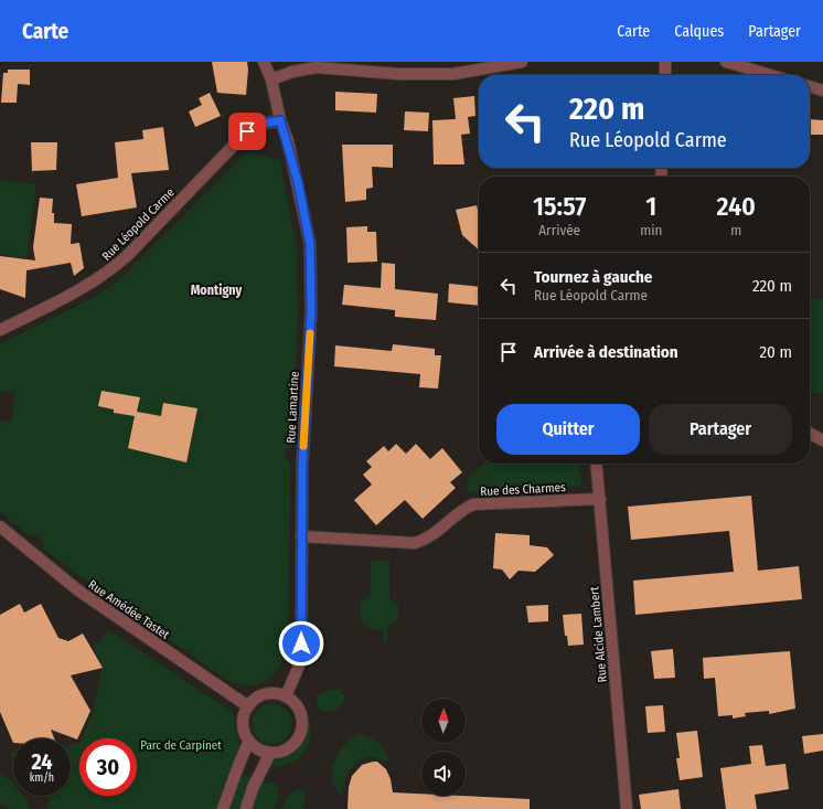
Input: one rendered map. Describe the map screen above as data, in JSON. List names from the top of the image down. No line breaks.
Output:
{"streets":{"street":["Rue Léopold Carme","Rue Lamartine","Rue des Charmes","Rue Amédée Tastet","Rue Alcide Lambert"]},"crossings":[["Rue Léopold Carme","Rue Lamartine"],["Rue Lamartine","Rue des Charmes"],["Rue Lamartine","Rue Amédée Tastet"],["Rue des Charmes","Rue Alcide Lambert"]],"districts":["Montigny"],"parks":["Parc de Carpinet"],"north":"top","page":{"header":"Carte","nav":["Carte","Calques","Partager"],"turn":["220 m","Rue Léopold Carme"],"eta":["15:57","Arrivée","1","min","240","m"],"list":[{"name":"Tournez à gauche","note":"Rue Léopold Carme","value":"220 m"},{"name":"Arrivée à destination","value":"20 m"}],"buttons":["Quitter","Partager"],"speed":"24 km/h","limit":"30"}}
